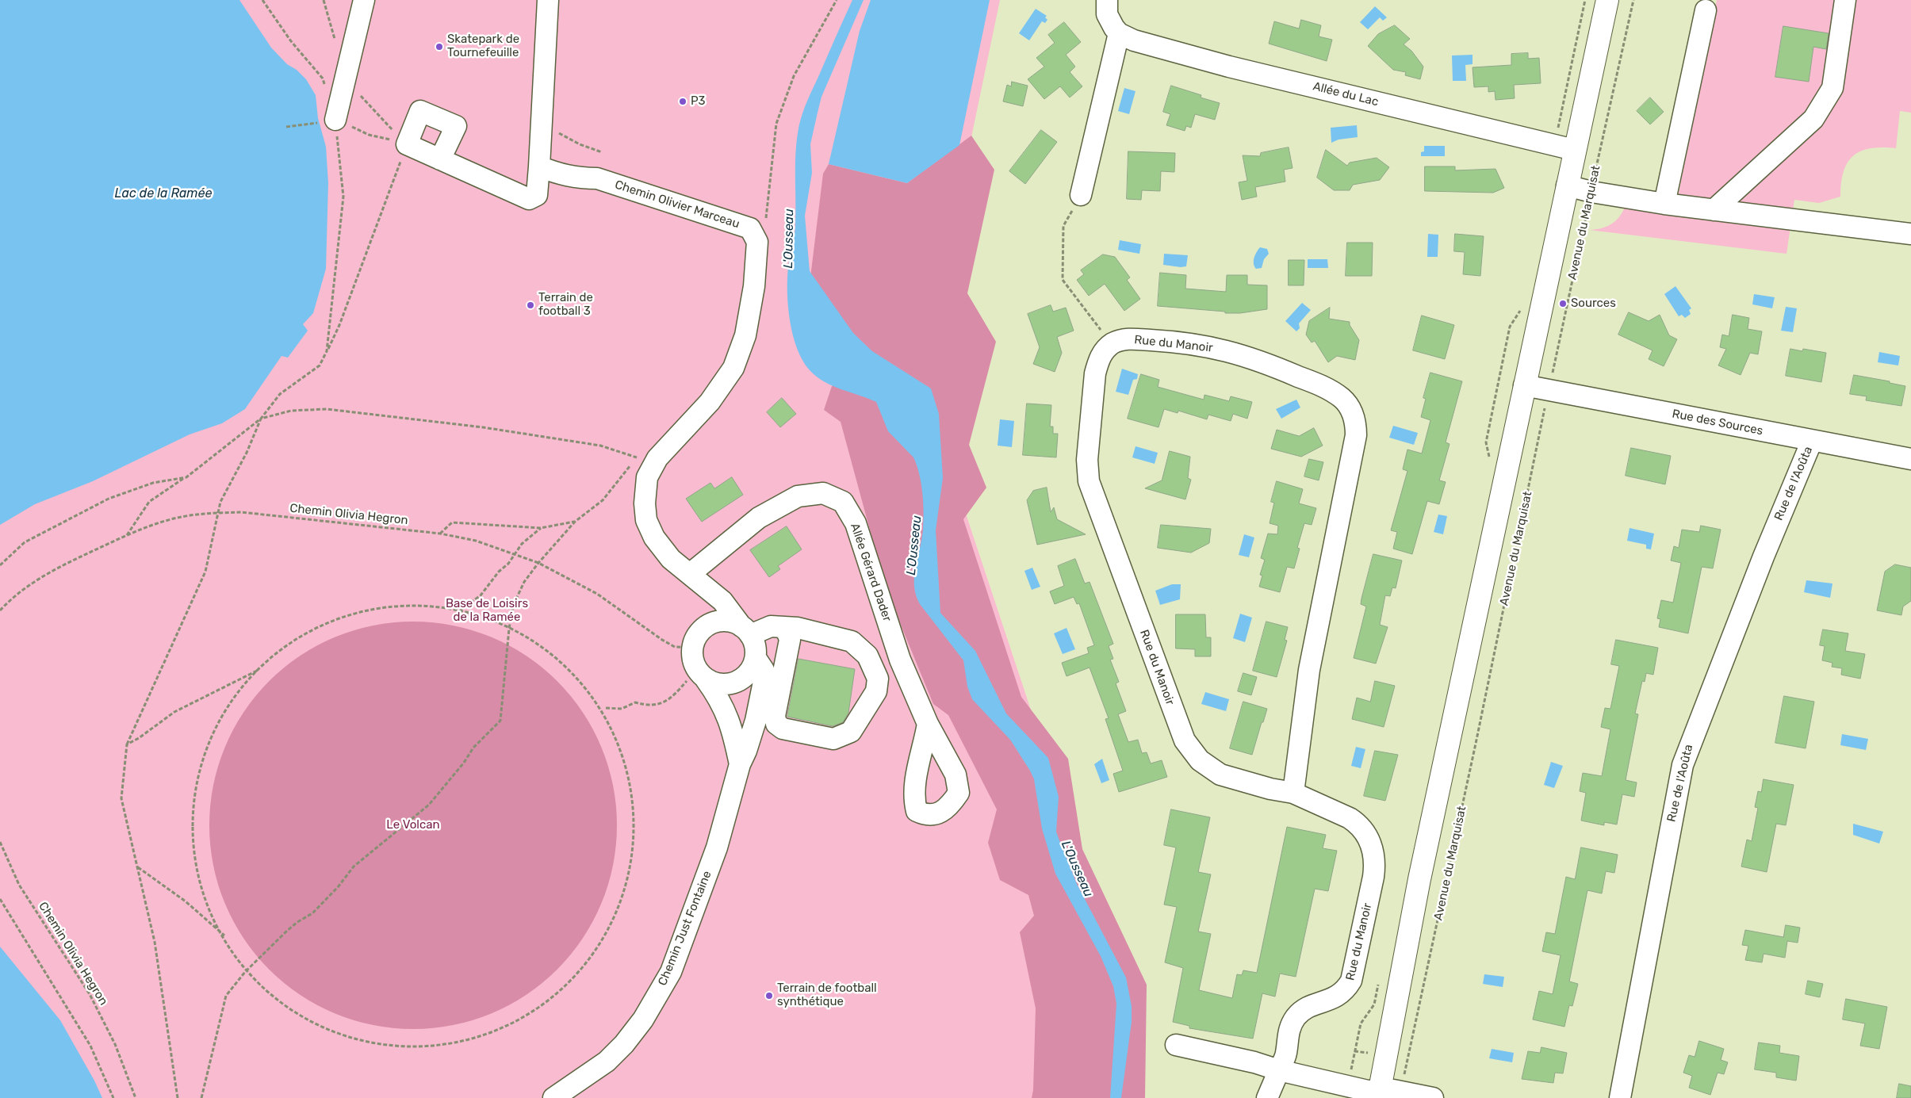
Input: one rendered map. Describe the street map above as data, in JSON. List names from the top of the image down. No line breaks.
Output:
{"streets":{"main road":["Avenue du Marquisat"],"street":["Allée du Lac","Chemin Olivier Marceau","Rue du Manoir","Rue des Sources","Rue de l'Aoûta","Allée Gérard Dader","Chemin Just Fontaine"],"path":["Chemin Olivia Hegron"]},"crossings":[["Allée du Lac","Avenue du Marquisat"],["Avenue du Marquisat","Rue des Sources"],["Rue des Sources","Rue de l'Aoûta"],["Chemin Olivia Hegron","Chemin Just Fontaine"]],"water":["Lac de la Ramée","L'Ousseau"],"parks":["Base de Loisirs de la Ramée","Le Volcan"],"places":["Skatepark de Tournefeuille","P3","Sources","Terrain de football 3","Terrain de football synthétique"]}
